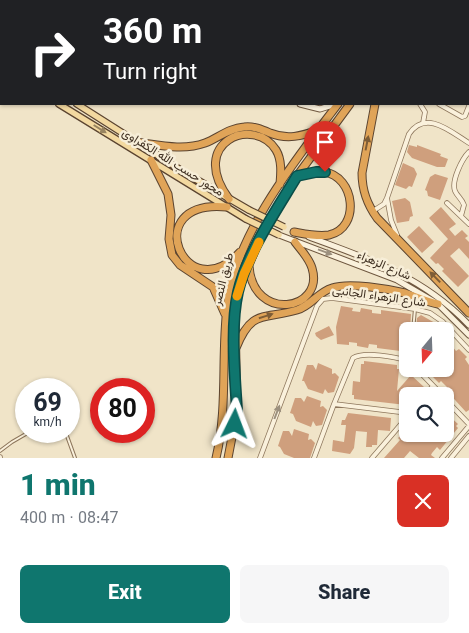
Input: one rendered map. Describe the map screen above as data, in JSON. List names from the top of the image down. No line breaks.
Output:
{"streets":{"highway":["طريق النصر"],"main road":["محور حسب الله الكفراوى","شارع الزهراء"],"street":["شارع الزهراء الجانبى"]},"crossings":[["محور حسب الله الكفراوى","شارع الزهراء"]],"one_way":["شارع الزهراء الجانبى"],"north":"bottom","page":{"turn":["360 m","Turn right"],"speed":"69 km/h","limit":"80","heading":["1 min","400 m · 08:47"],"buttons":["Exit","Share"]}}
